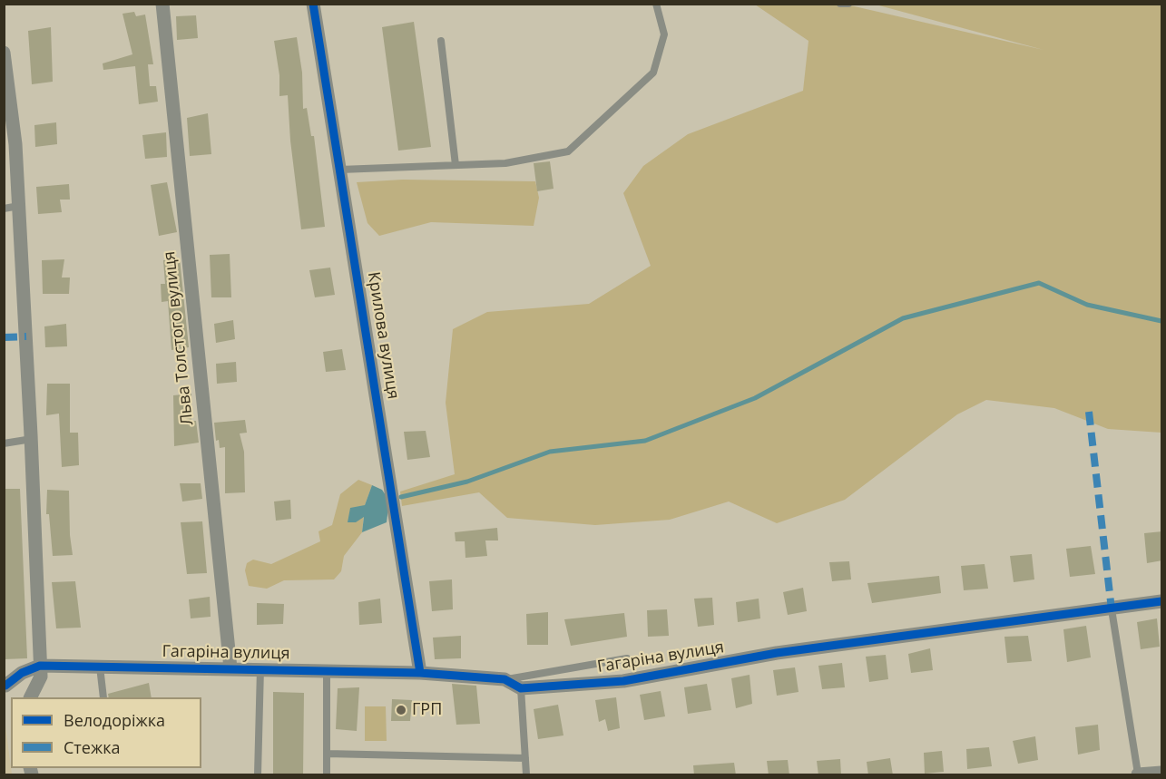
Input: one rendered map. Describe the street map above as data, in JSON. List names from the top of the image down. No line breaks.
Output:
{"streets":{"street":["Крилова вулиця","Льва Толстого вулиця","Гагаріна вулиця"]},"crossings":[["Крилова вулиця","Гагаріна вулиця"],["Льва Толстого вулиця","Гагаріна вулиця"]],"places":["ГРП"],"legend":["Велодоріжка","Стежка"]}
